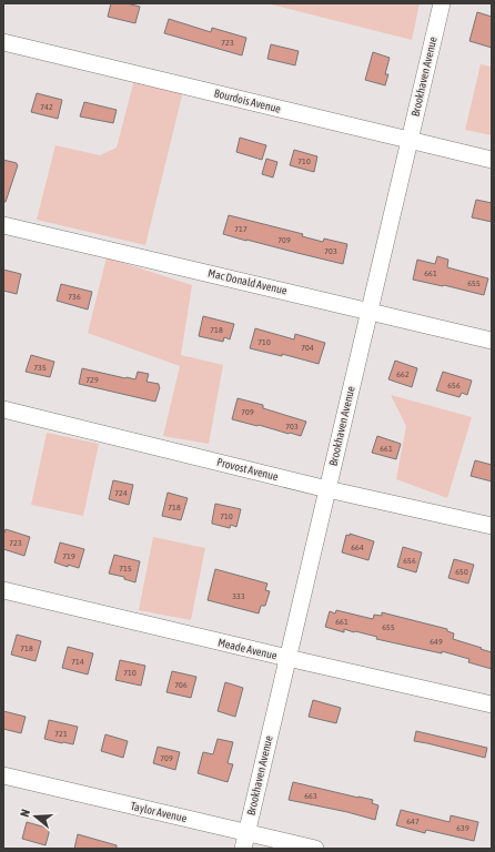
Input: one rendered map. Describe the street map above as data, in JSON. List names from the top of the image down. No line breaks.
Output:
{"streets":{"street":["Brookhaven Avenue","Bourdois Avenue","Mac Donald Avenue","Provost Avenue","Meade Avenue","Taylor Avenue"]},"crossings":[["Brookhaven Avenue","Bourdois Avenue"],["Brookhaven Avenue","Mac Donald Avenue"],["Brookhaven Avenue","Provost Avenue"],["Brookhaven Avenue","Meade Avenue"],["Brookhaven Avenue","Taylor Avenue"]],"house_numbers":["723","742","710","717","709","703","661","655","736","718","710","704","735","662","729","656","709","703","661","724","718","710","723","664","719","656","715","650","333","661","655","649","718","714","710","706","721","709","663","647","639"],"north":"left"}
